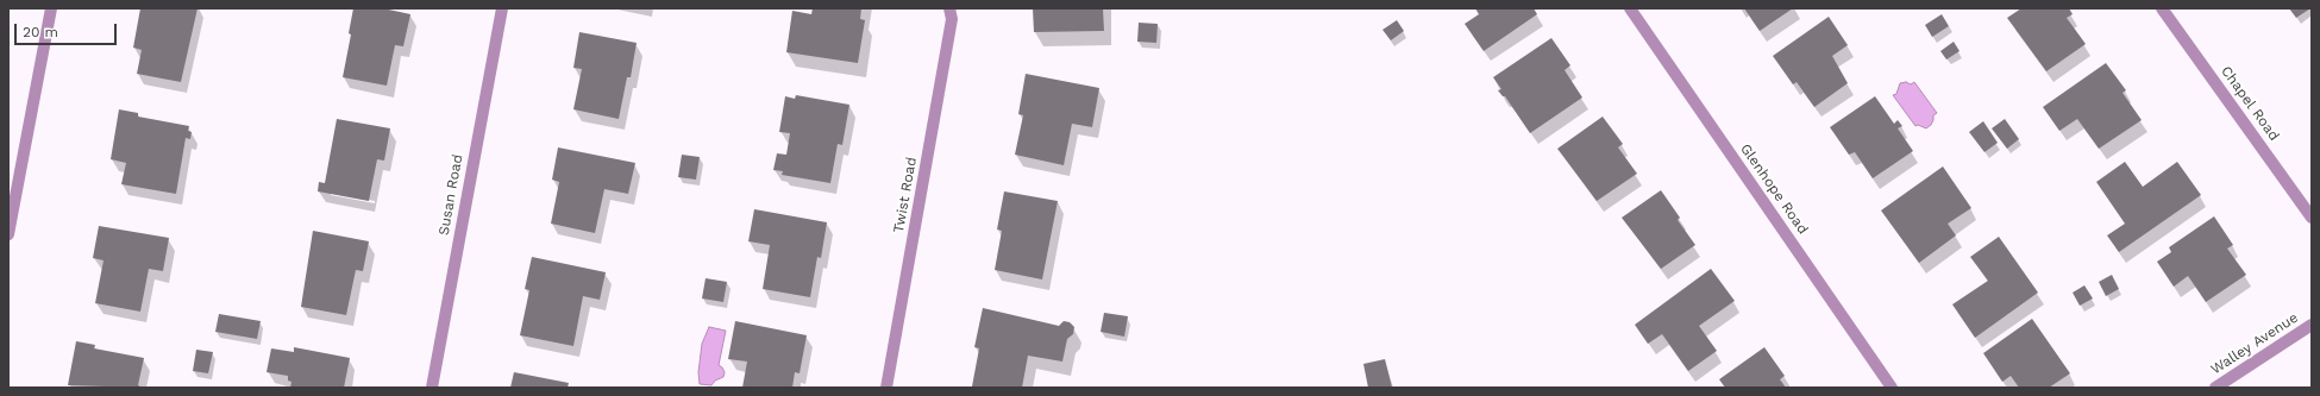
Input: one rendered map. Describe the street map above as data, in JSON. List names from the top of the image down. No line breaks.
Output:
{"streets":{"street":["Chapel Road","Glenhope Road","Susan Road","Twist Road","Walley Avenue"]},"scale_bar":"20 m"}
